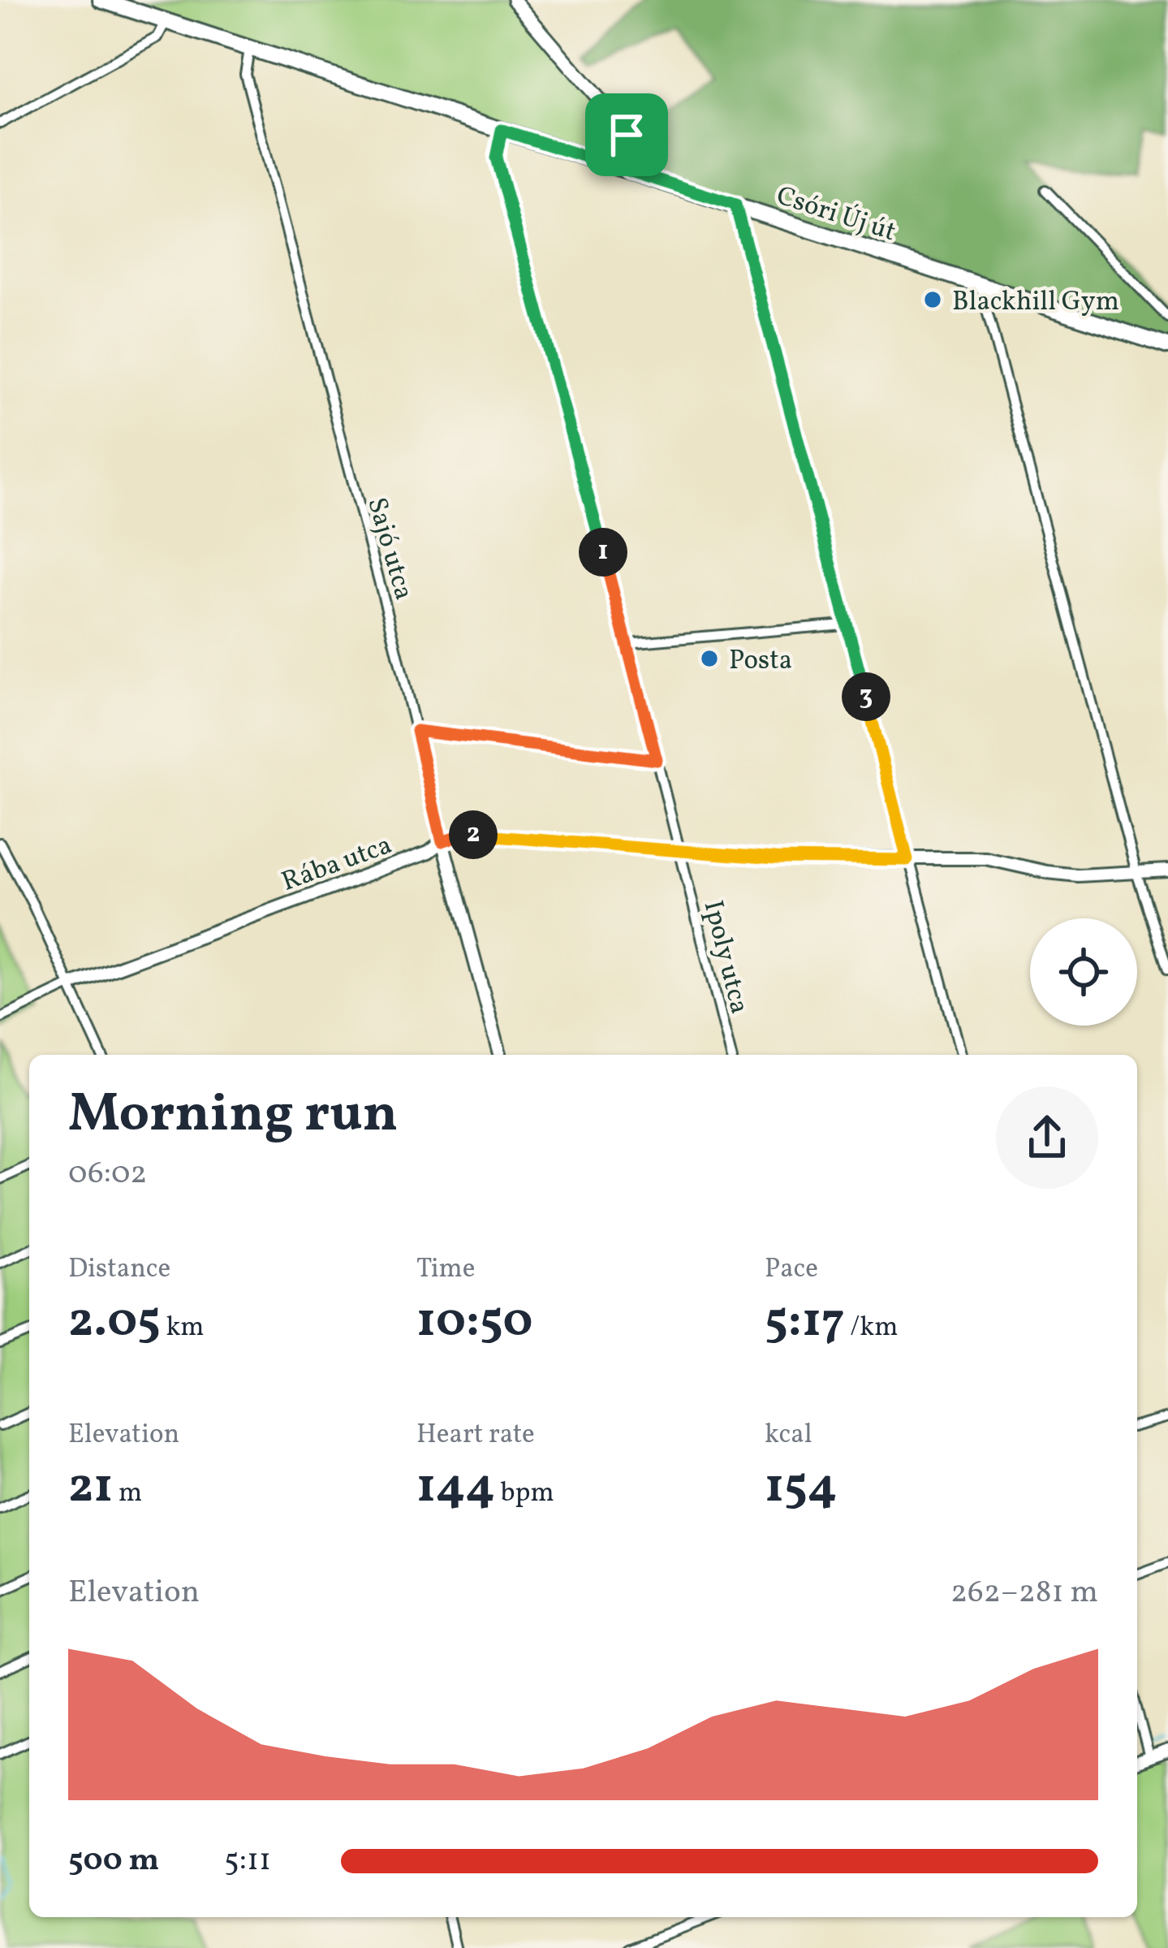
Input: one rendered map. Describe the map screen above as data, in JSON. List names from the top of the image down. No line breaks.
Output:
{"streets":{"main road":["Csóri Új út"],"street":["Sajó utca","Rába utca","Ipoly utca"]},"crossings":[["Csóri Új út","Sajó utca"],["Csóri Új út","Ipoly utca"],["Sajó utca","Rába utca"],["Rába utca","Ipoly utca"]],"places":["Blackhill Gym","Posta"],"page":{"pins":["1","3","2"],"heading":["Morning run","06:02"],"stats":[["Distance","2.05 km"],["Time","10:50"],["Pace","5:17 /km"],["Elevation","21 m"],["Heart rate","144 bpm"],["kcal","154"]],"chart":["Elevation","262–281 m"],"list":[{"name":"500 m","note":"5:11"}]}}
